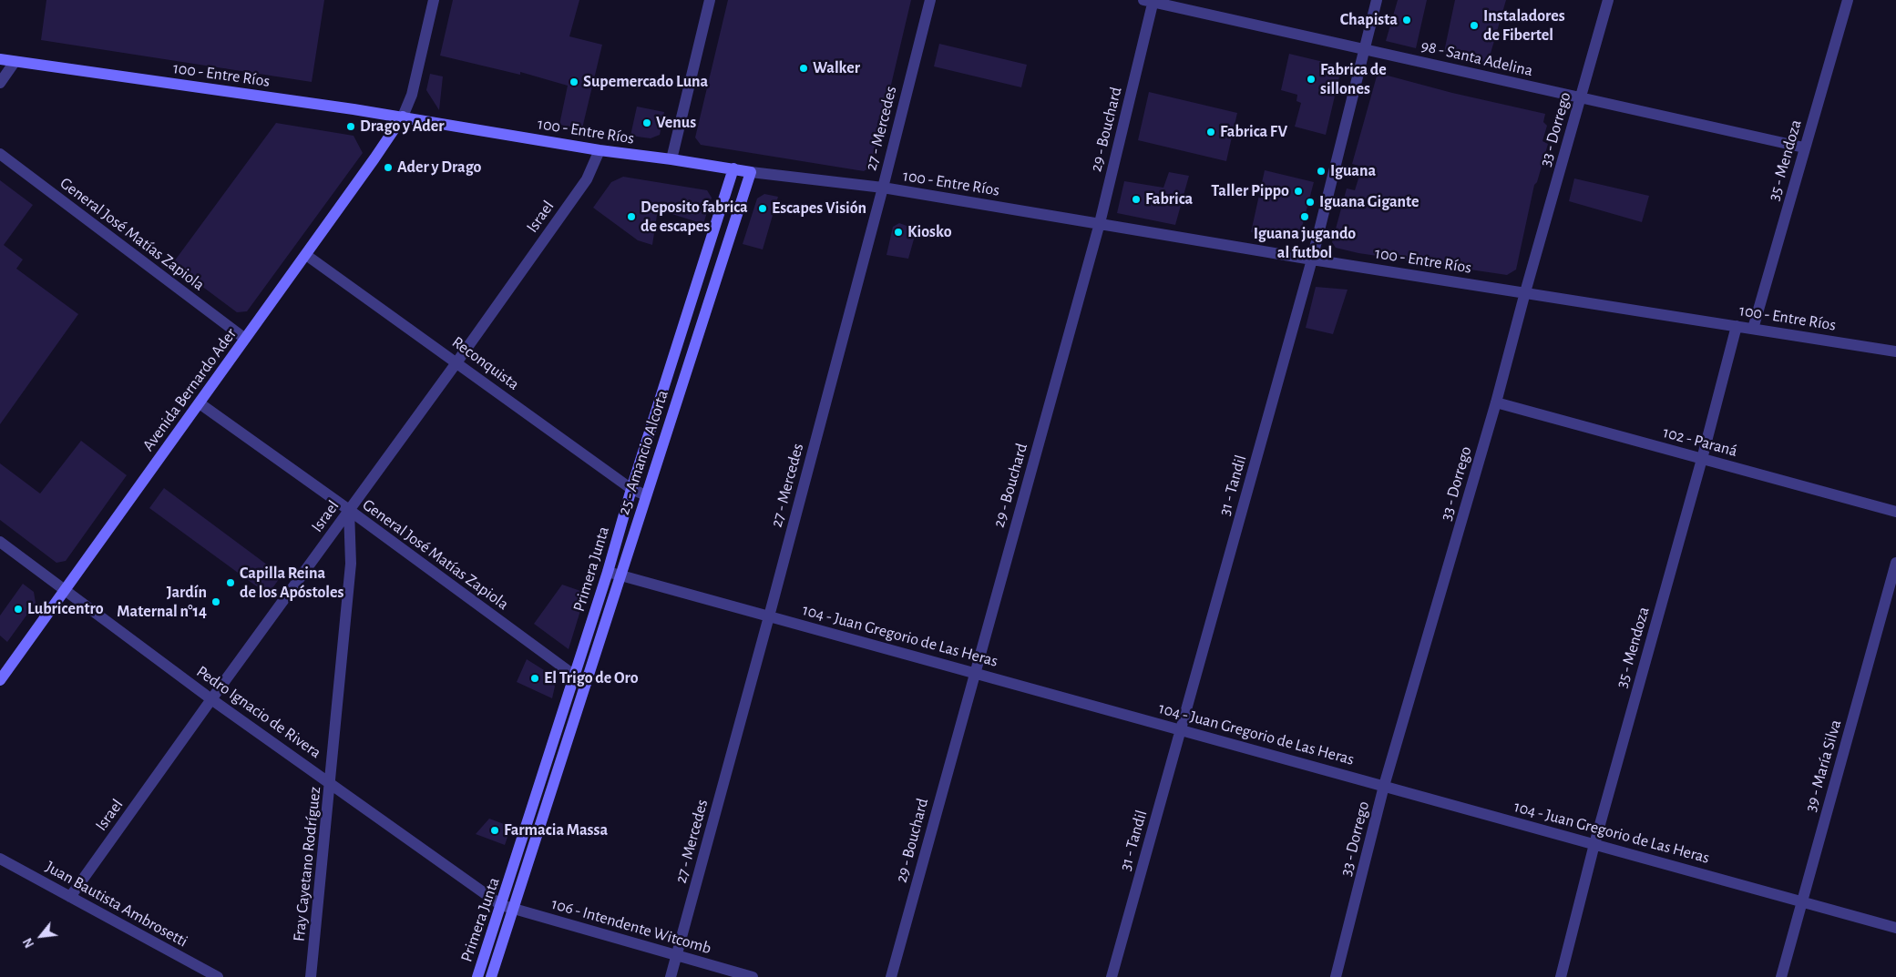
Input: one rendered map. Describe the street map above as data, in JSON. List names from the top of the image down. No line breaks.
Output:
{"streets":{"main road":["100 - Entre Ríos","Avenida Bernardo Ader","25 - Amancio Alcorta","Primera Junta"],"street":["98 - Santa Adelina","27 - Mercedes","29 - Bouchard","33 - Dorrego","35 - Mendoza","Israel","General José Matías Zapiola","Reconquista","102 - Paraná","31 - Tandil","104 - Juan Gregorio de Las Heras","Pedro Ignacio de Rivera","39 - María Silva","Fray Cayetano Rodríguez","Juan Bautista Ambrosetti","106 - Intendente Witcomb"]},"crossings":[["98 - Santa Adelina","29 - Bouchard"],["98 - Santa Adelina","33 - Dorrego"],["98 - Santa Adelina","35 - Mendoza"],["98 - Santa Adelina","31 - Tandil"],["100 - Entre Ríos","27 - Mercedes"],["100 - Entre Ríos","29 - Bouchard"],["100 - Entre Ríos","33 - Dorrego"],["100 - Entre Ríos","35 - Mendoza"],["100 - Entre Ríos","Israel"],["100 - Entre Ríos","Avenida Bernardo Ader"],["100 - Entre Ríos","25 - Amancio Alcorta"],["100 - Entre Ríos","31 - Tandil"],["100 - Entre Ríos","Primera Junta"],["27 - Mercedes","104 - Juan Gregorio de Las Heras"],["27 - Mercedes","106 - Intendente Witcomb"],["29 - Bouchard","104 - Juan Gregorio de Las Heras"],["33 - Dorrego","102 - Paraná"],["33 - Dorrego","104 - Juan Gregorio de Las Heras"],["35 - Mendoza","102 - Paraná"],["35 - Mendoza","104 - Juan Gregorio de Las Heras"],["Israel","General José Matías Zapiola"],["Israel","Reconquista"],["Israel","Pedro Ignacio de Rivera"],["Israel","Fray Cayetano Rodríguez"],["Israel","Juan Bautista Ambrosetti"],["General José Matías Zapiola","Avenida Bernardo Ader"],["General José Matías Zapiola","25 - Amancio Alcorta"],["General José Matías Zapiola","Primera Junta"],["General José Matías Zapiola","Fray Cayetano Rodríguez"],["Reconquista","Avenida Bernardo Ader"],["Reconquista","25 - Amancio Alcorta"],["Reconquista","Primera Junta"],["Avenida Bernardo Ader","Pedro Ignacio de Rivera"],["25 - Amancio Alcorta","104 - Juan Gregorio de Las Heras"],["25 - Amancio Alcorta","106 - Intendente Witcomb"],["31 - Tandil","104 - Juan Gregorio de Las Heras"],["Primera Junta","104 - Juan Gregorio de Las Heras"],["Primera Junta","Pedro Ignacio de Rivera"],["Primera Junta","106 - Intendente Witcomb"],["104 - Juan Gregorio de Las Heras","39 - María Silva"],["Pedro Ignacio de Rivera","Fray Cayetano Rodríguez"],["Pedro Ignacio de Rivera","106 - Intendente Witcomb"]],"places":["Chapista","Instaladores de Fibertel","Walker","Fabrica de sillones","Supemercado Luna","Venus","Drago y Ader","Fabrica FV","Ader y Drago","Iguana","Taller Pippo","Fabrica","Iguana Gigante","Escapes Visión","Deposito fabrica de escapes","Iguana jugando al futbol","Kiosko","Capilla Reina de los Apóstoles","Jardín Maternal n°14","Lubricentro","El Trigo de Oro","Farmacia Massa"],"north":"bottom left"}
